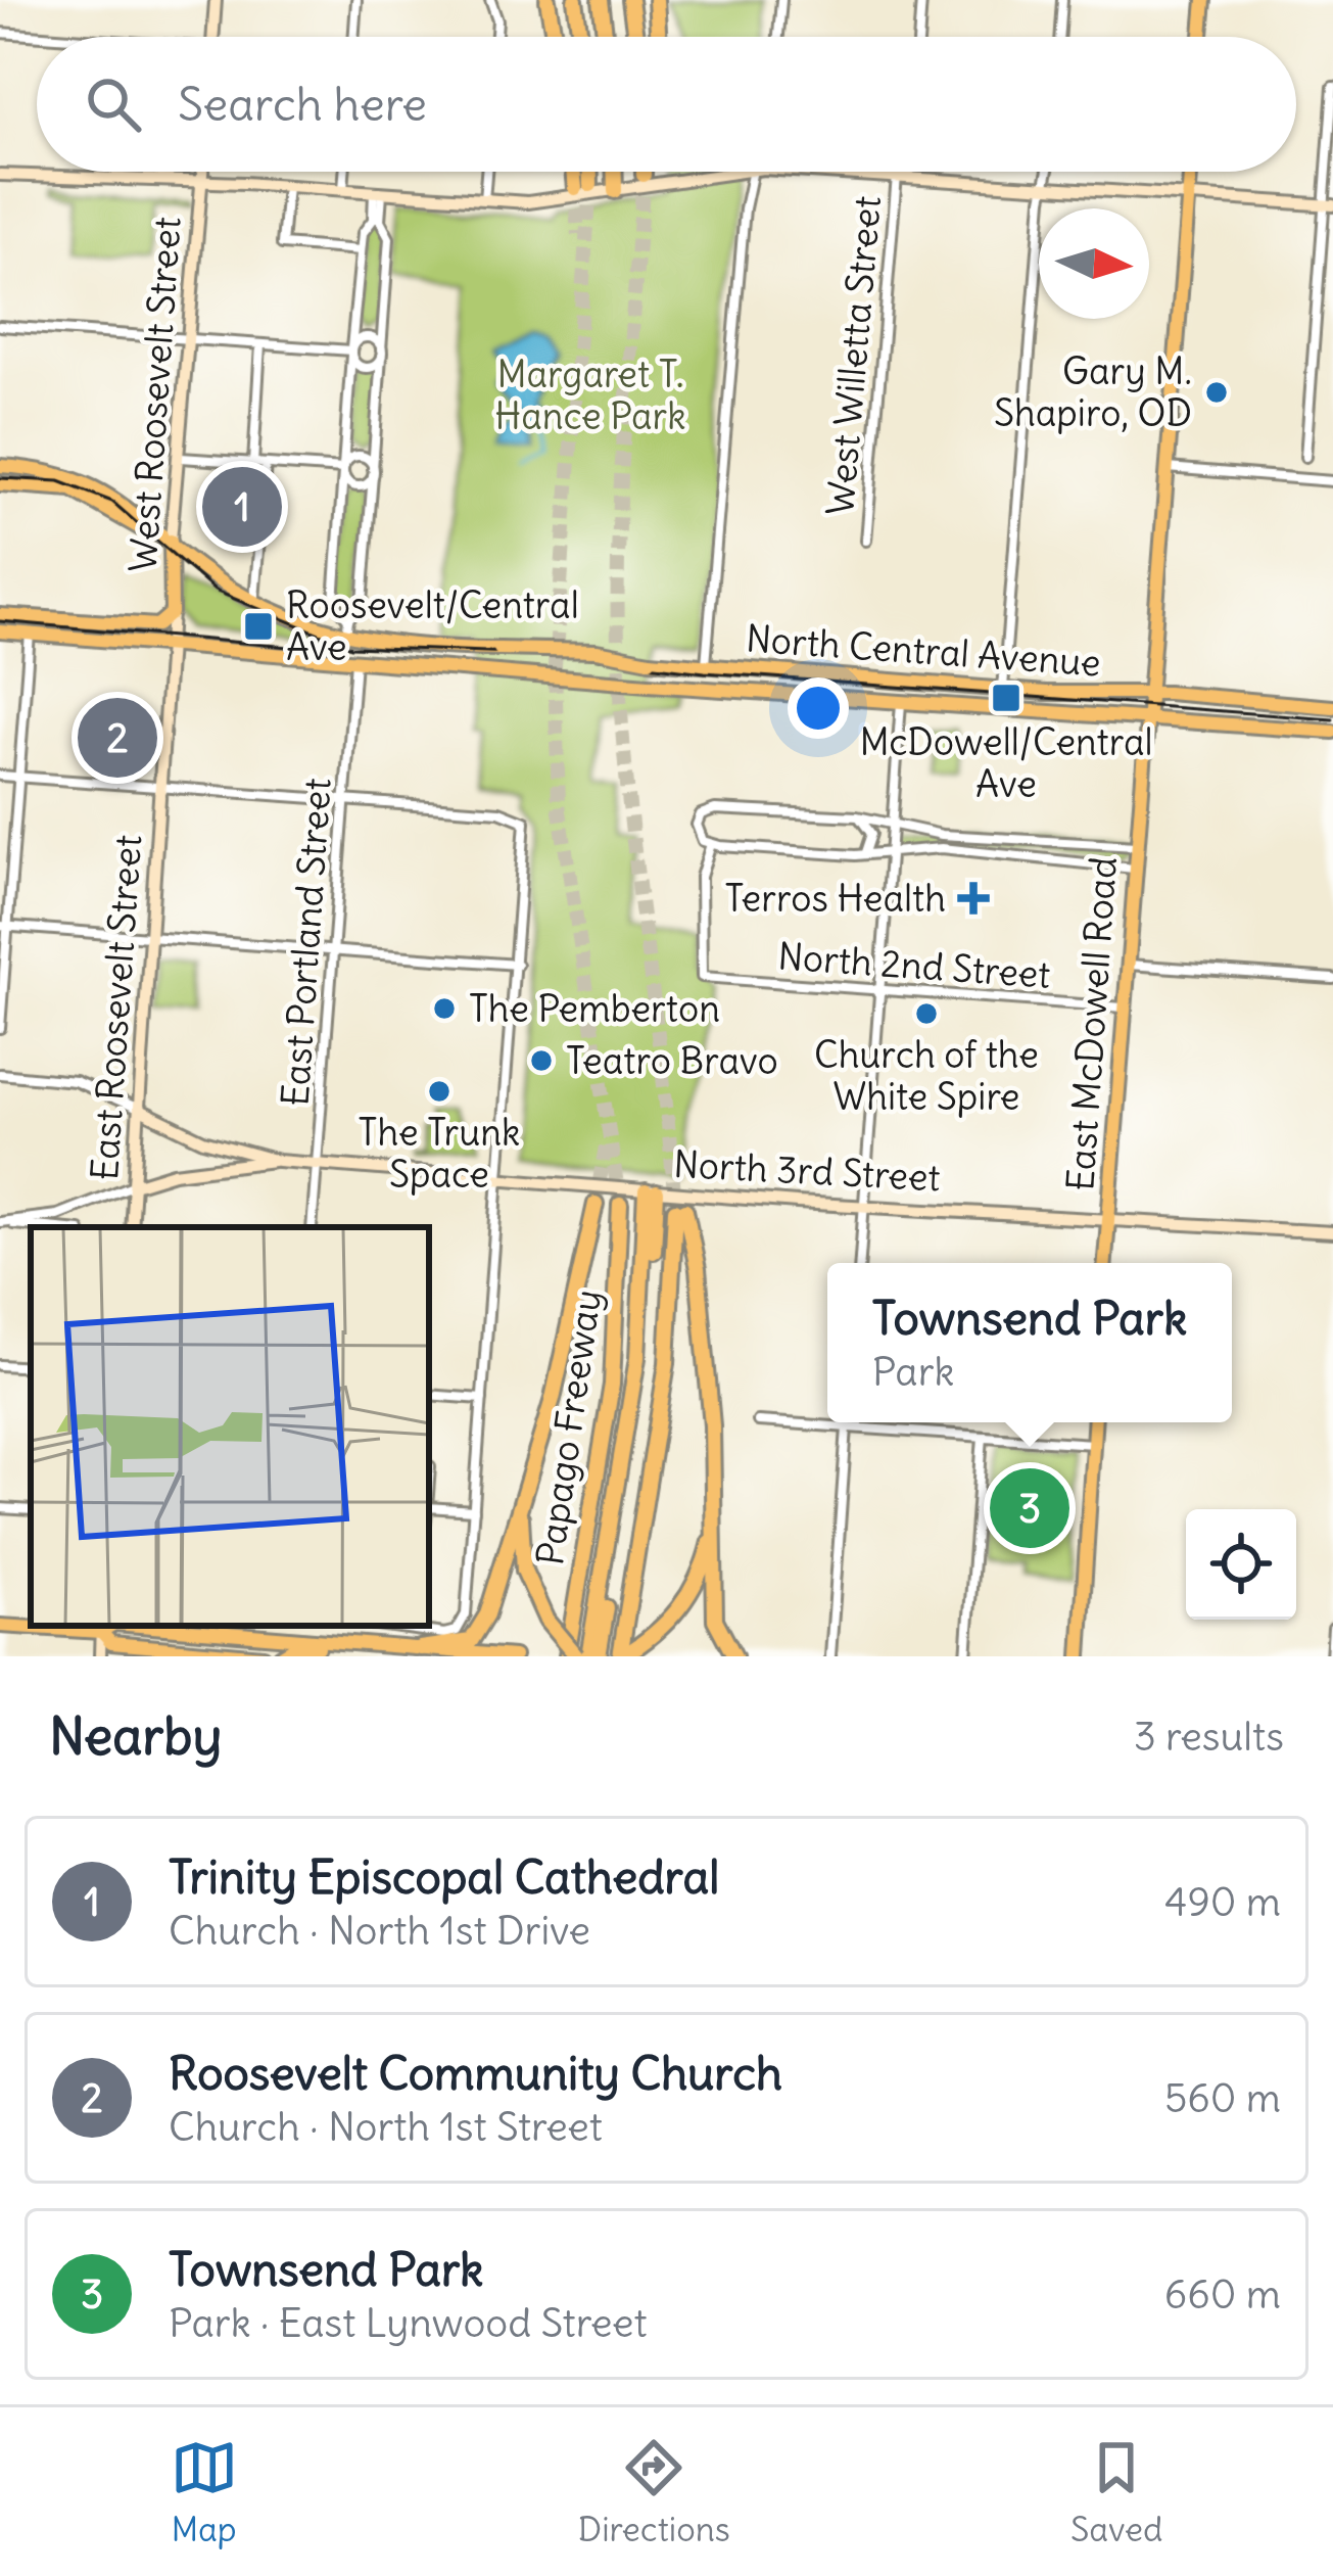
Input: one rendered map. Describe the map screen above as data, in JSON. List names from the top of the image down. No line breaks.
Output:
{"streets":{"highway":["Papago Freeway"],"main road":["West Roosevelt Street","North Central Avenue","East McDowell Road"],"street":["West Willetta Street","East Portland Street","North 2nd Street","East Roosevelt Street","North 3rd Street"]},"crossings":[["West Roosevelt Street","North Central Avenue"],["West Roosevelt Street","East Roosevelt Street"],["North Central Avenue","East Portland Street"],["North Central Avenue","East Roosevelt Street"],["North Central Avenue","East McDowell Road"],["East Portland Street","North 3rd Street"],["North 2nd Street","East McDowell Road"],["East Roosevelt Street","North 3rd Street"],["East McDowell Road","North 3rd Street"]],"parks":["Margaret T. Hance Park"],"places":{"other":["Gary M. Shapiro, OD","The Pemberton","Church of the White Spire","Teatro Bravo","The Trunk Space"],"transit":["Roosevelt/Central Ave","McDowell/Central Ave"],"health":["Terros Health"]},"north":"right","page":{"search":"Search here","pins":["1","2","3"],"popup":["Townsend Park","Park"],"heading":["Nearby","3 results"],"list":[{"mark":"1","name":"Trinity Episcopal Cathedral","note":"Church · North 1st Drive","value":"490 m"},{"mark":"2","name":"Roosevelt Community Church","note":"Church · North 1st Street","value":"560 m"},{"mark":"3","name":"Townsend Park","note":"Park · East Lynwood Street","value":"660 m"}],"nav":["Map","Directions","Saved"]}}
